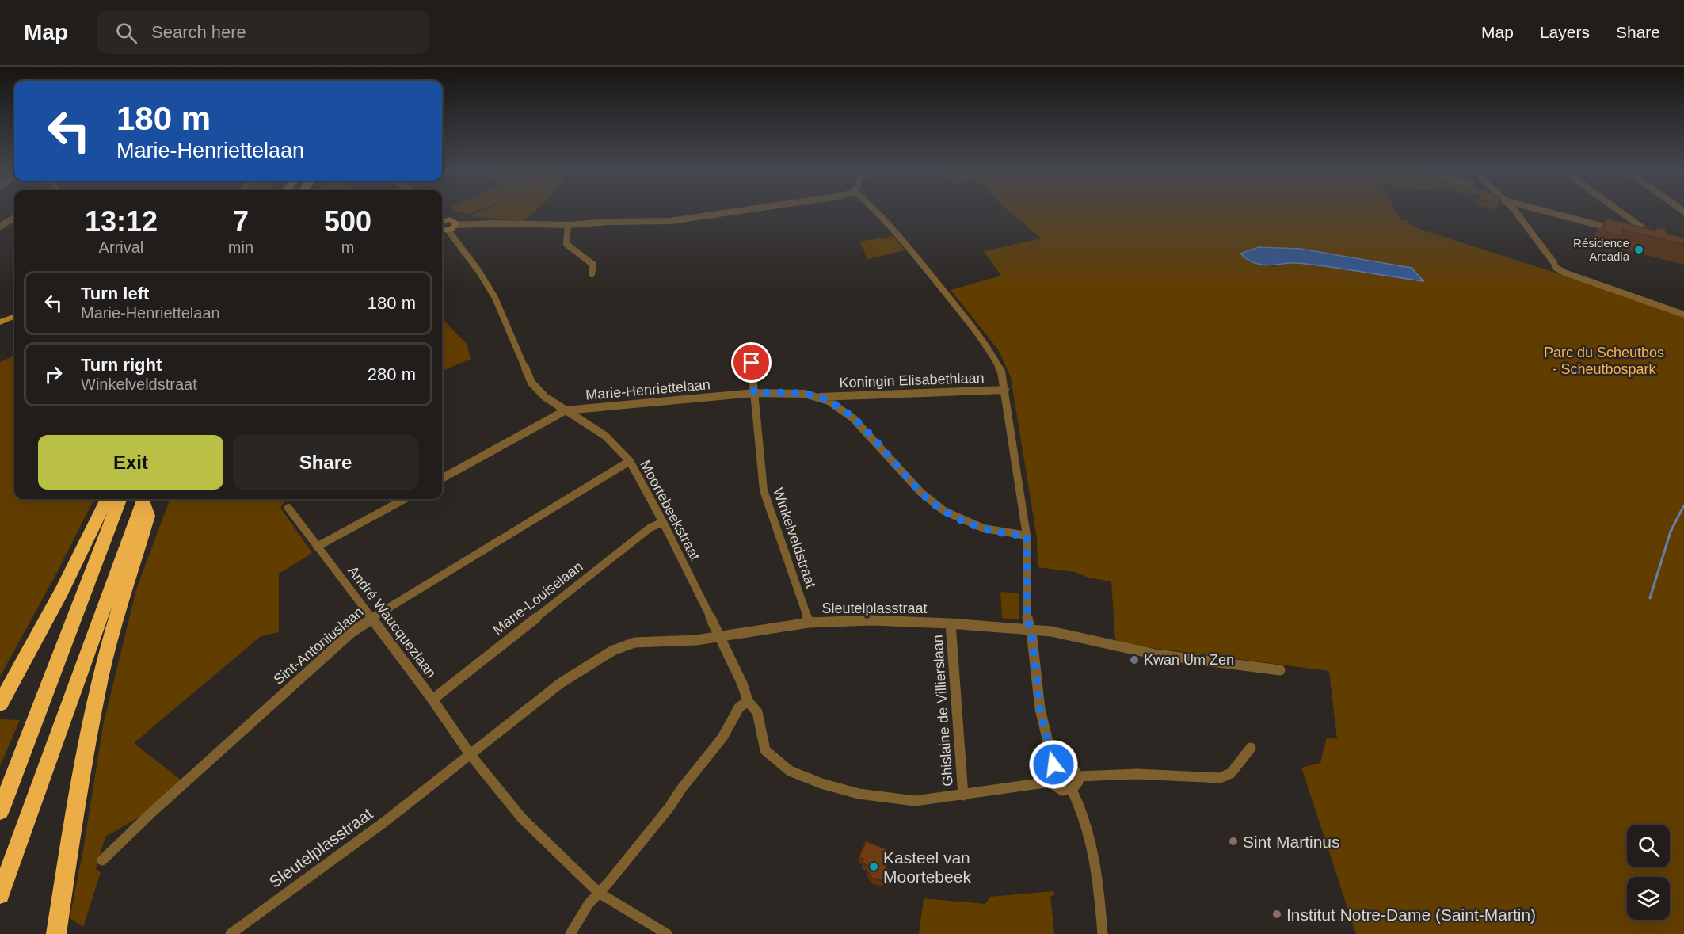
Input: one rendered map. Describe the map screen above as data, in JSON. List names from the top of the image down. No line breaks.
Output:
{"streets":{"street":["Koningin Elisabethlaan","Marie-Henriettelaan","Moortebeekstraat","Winkelveldstraat","Marie-Louiselaan","Sleutelplasstraat","André Waucquezlaan","Sint-Antoniuslaan","Ghislaine de Villierslaan"]},"crossings":[["Koningin Elisabethlaan","Marie-Henriettelaan"],["Marie-Henriettelaan","Moortebeekstraat"],["Marie-Henriettelaan","Winkelveldstraat"],["Moortebeekstraat","Marie-Louiselaan"],["Moortebeekstraat","Sleutelplasstraat"],["Moortebeekstraat","Sint-Antoniuslaan"],["Moortebeekstraat","Ghislaine de Villierslaan"],["Winkelveldstraat","Sleutelplasstraat"],["Marie-Louiselaan","André Waucquezlaan"],["Sleutelplasstraat","André Waucquezlaan"],["Sleutelplasstraat","Ghislaine de Villierslaan"],["André Waucquezlaan","Sint-Antoniuslaan"]],"parks":["Parc du Scheutbos - Scheutbospark"],"places":["Résidence Arcadia","Kwan Um Zen","Sint Martinus","Kasteel van Moortebeek","Institut Notre-Dame (Saint-Martin)"],"page":{"header":"Map","search":"Search here","nav":["Map","Layers","Share"],"turn":["180 m","Marie-Henriettelaan"],"eta":["13:12","Arrival","7","min","500","m"],"list":[{"name":"Turn left","note":"Marie-Henriettelaan","value":"180 m"},{"name":"Turn right","note":"Winkelveldstraat","value":"280 m"}],"buttons":["Exit","Share"]}}
